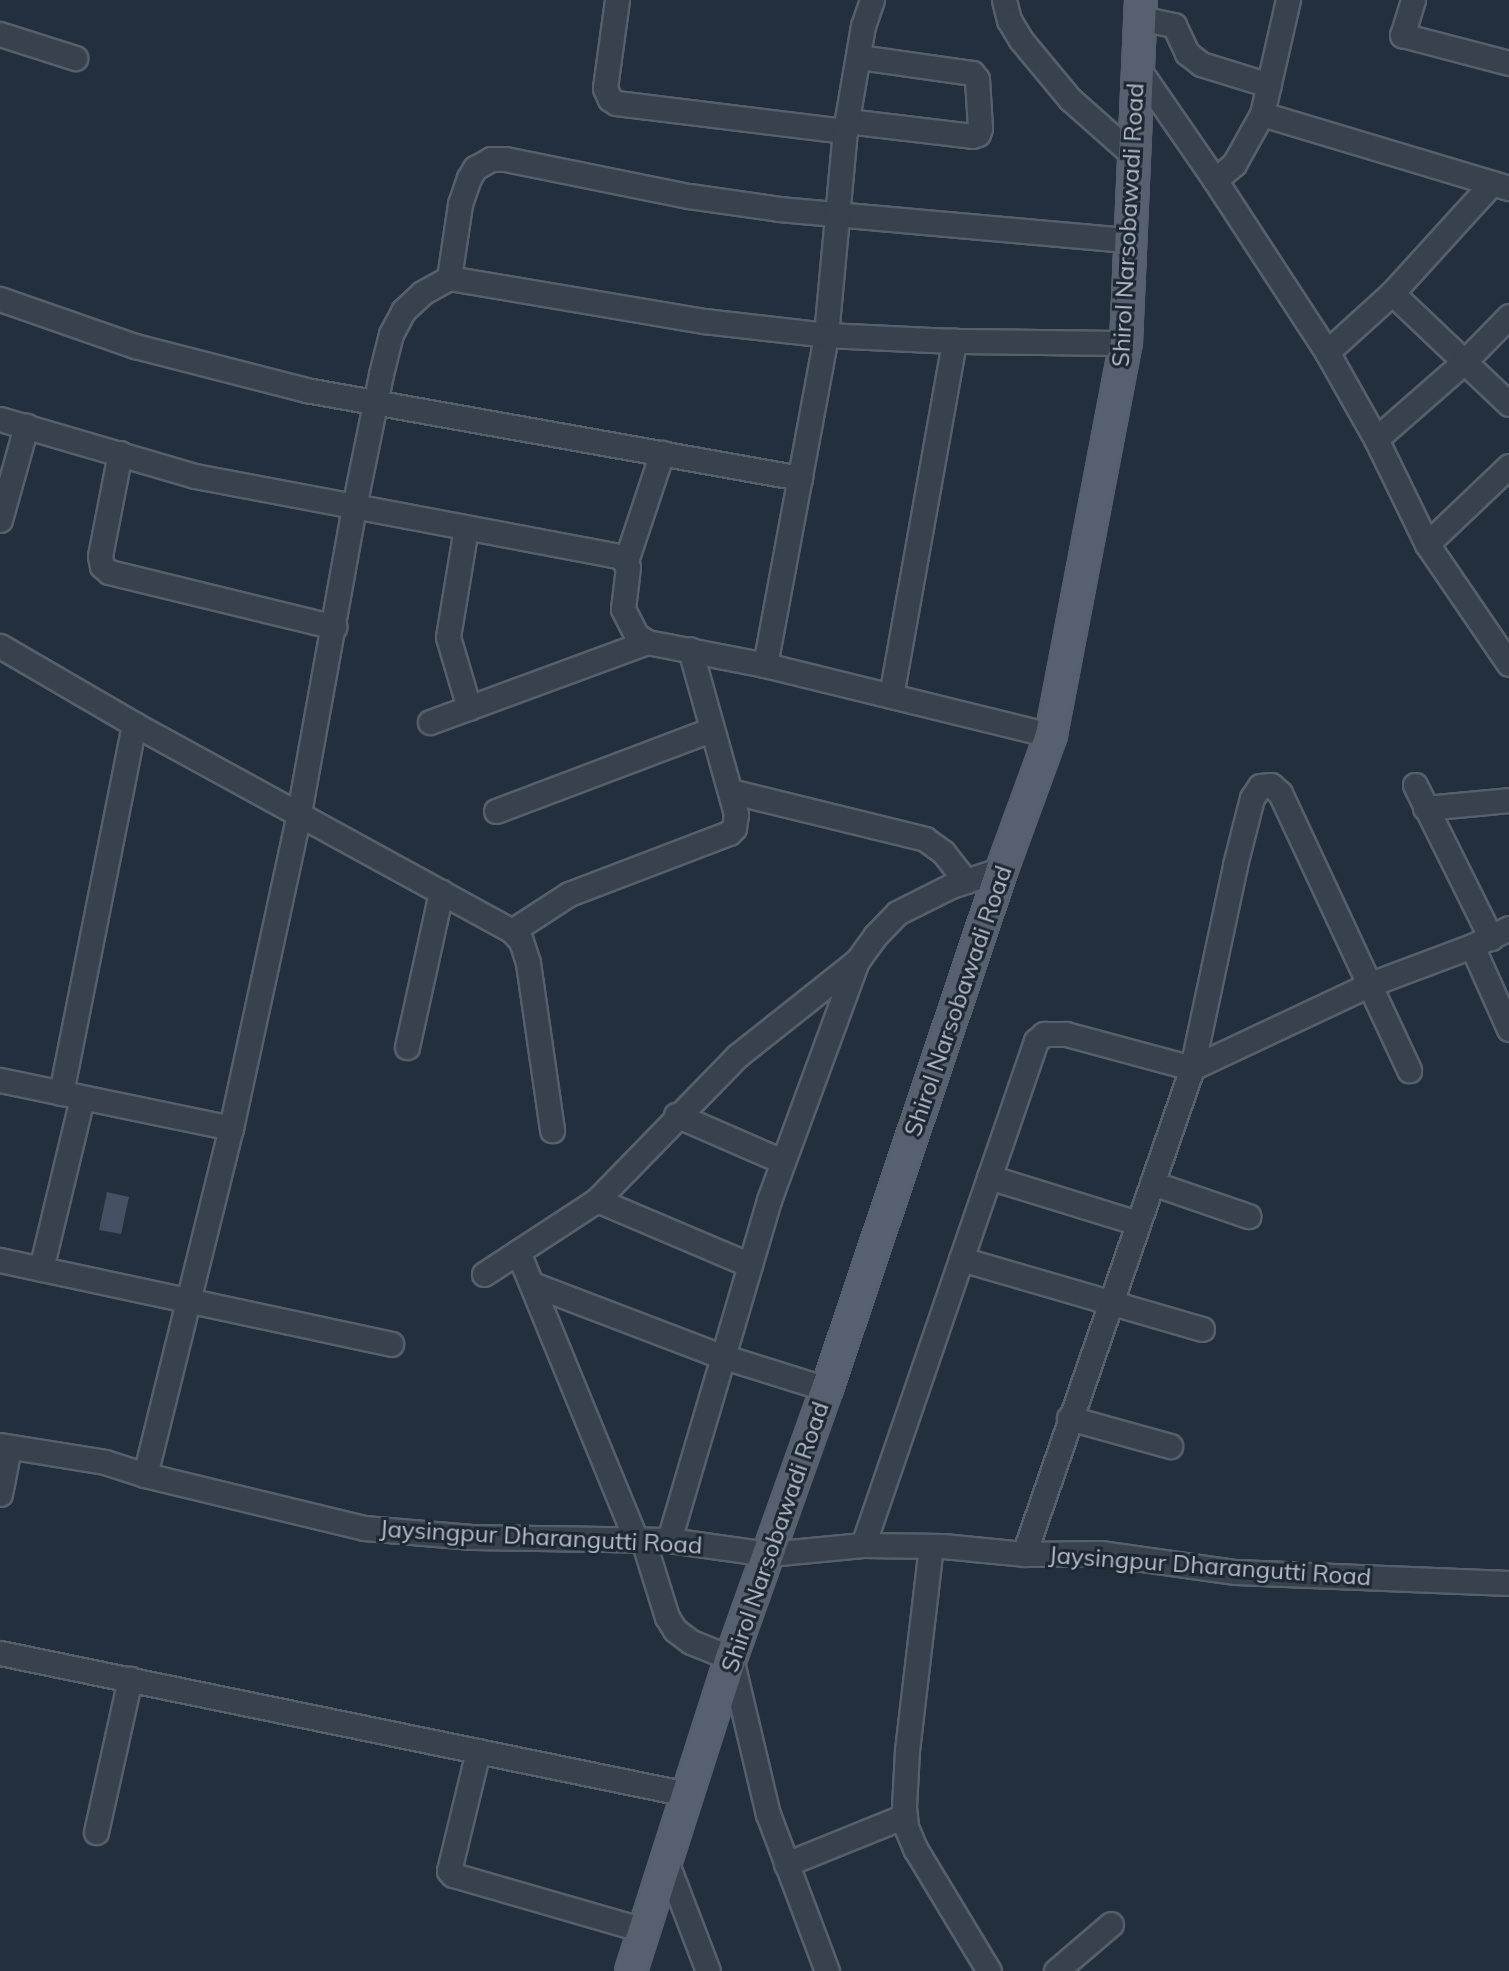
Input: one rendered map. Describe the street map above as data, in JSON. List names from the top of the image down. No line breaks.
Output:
{"streets":{"main road":["Shirol Narsobawadi Road"],"street":["Jaysingpur Dharangutti Road"]},"crossings":[["Shirol Narsobawadi Road","Jaysingpur Dharangutti Road"]]}
